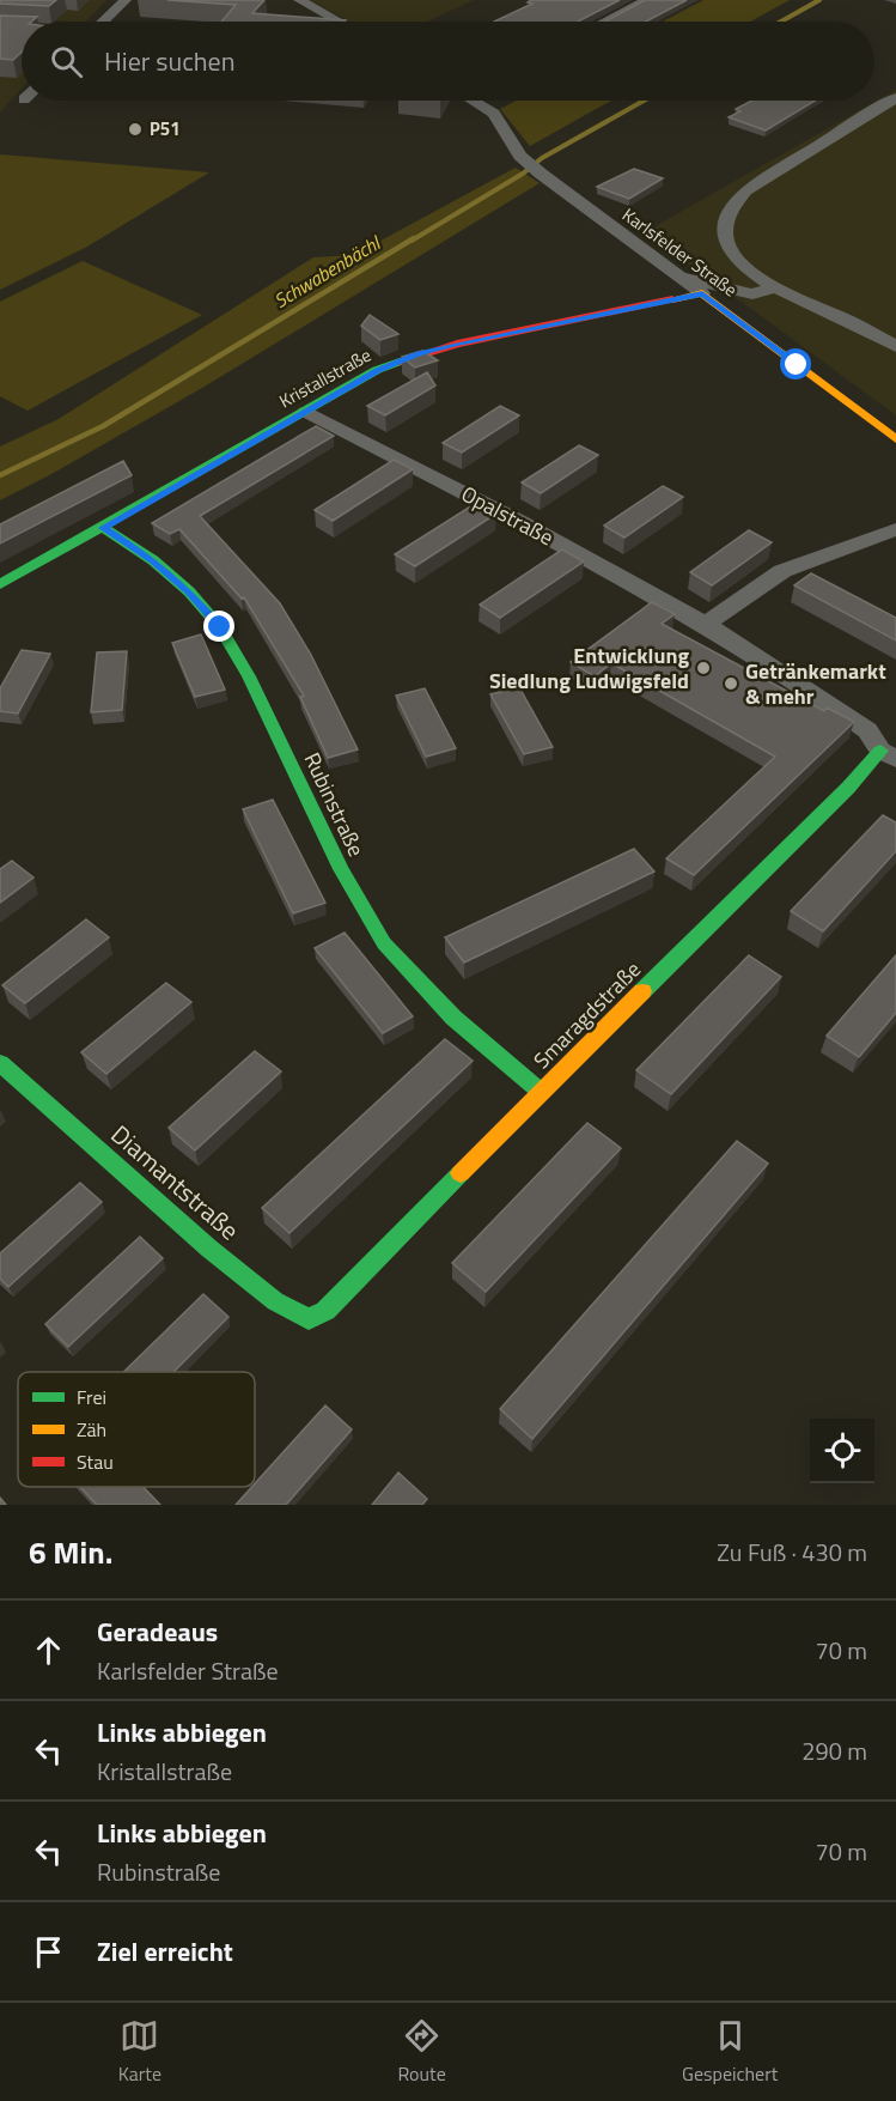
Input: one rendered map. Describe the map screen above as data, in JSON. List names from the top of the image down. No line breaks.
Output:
{"streets":{"street":["Karlsfelder Straße","Kristallstraße","Opalstraße","Rubinstraße","Smaragdstraße","Diamantstraße"]},"crossings":[["Karlsfelder Straße","Kristallstraße"],["Kristallstraße","Opalstraße"],["Kristallstraße","Rubinstraße"],["Opalstraße","Smaragdstraße"],["Rubinstraße","Smaragdstraße"],["Smaragdstraße","Diamantstraße"]],"water":["Schwabenbächl"],"places":["P51","Entwicklung Siedlung Ludwigsfeld","Getränkemarkt & mehr"],"legend":["Frei","Zäh","Stau"],"page":{"search":"Hier suchen","heading":["6 Min.","Zu Fuß · 430 m"],"list":[["Geradeaus","Karlsfelder Straße","70 m"],["Links abbiegen","Kristallstraße","290 m"],["Links abbiegen","Rubinstraße","70 m"],"Ziel erreicht"],"nav":["Karte","Route","Gespeichert"]}}
